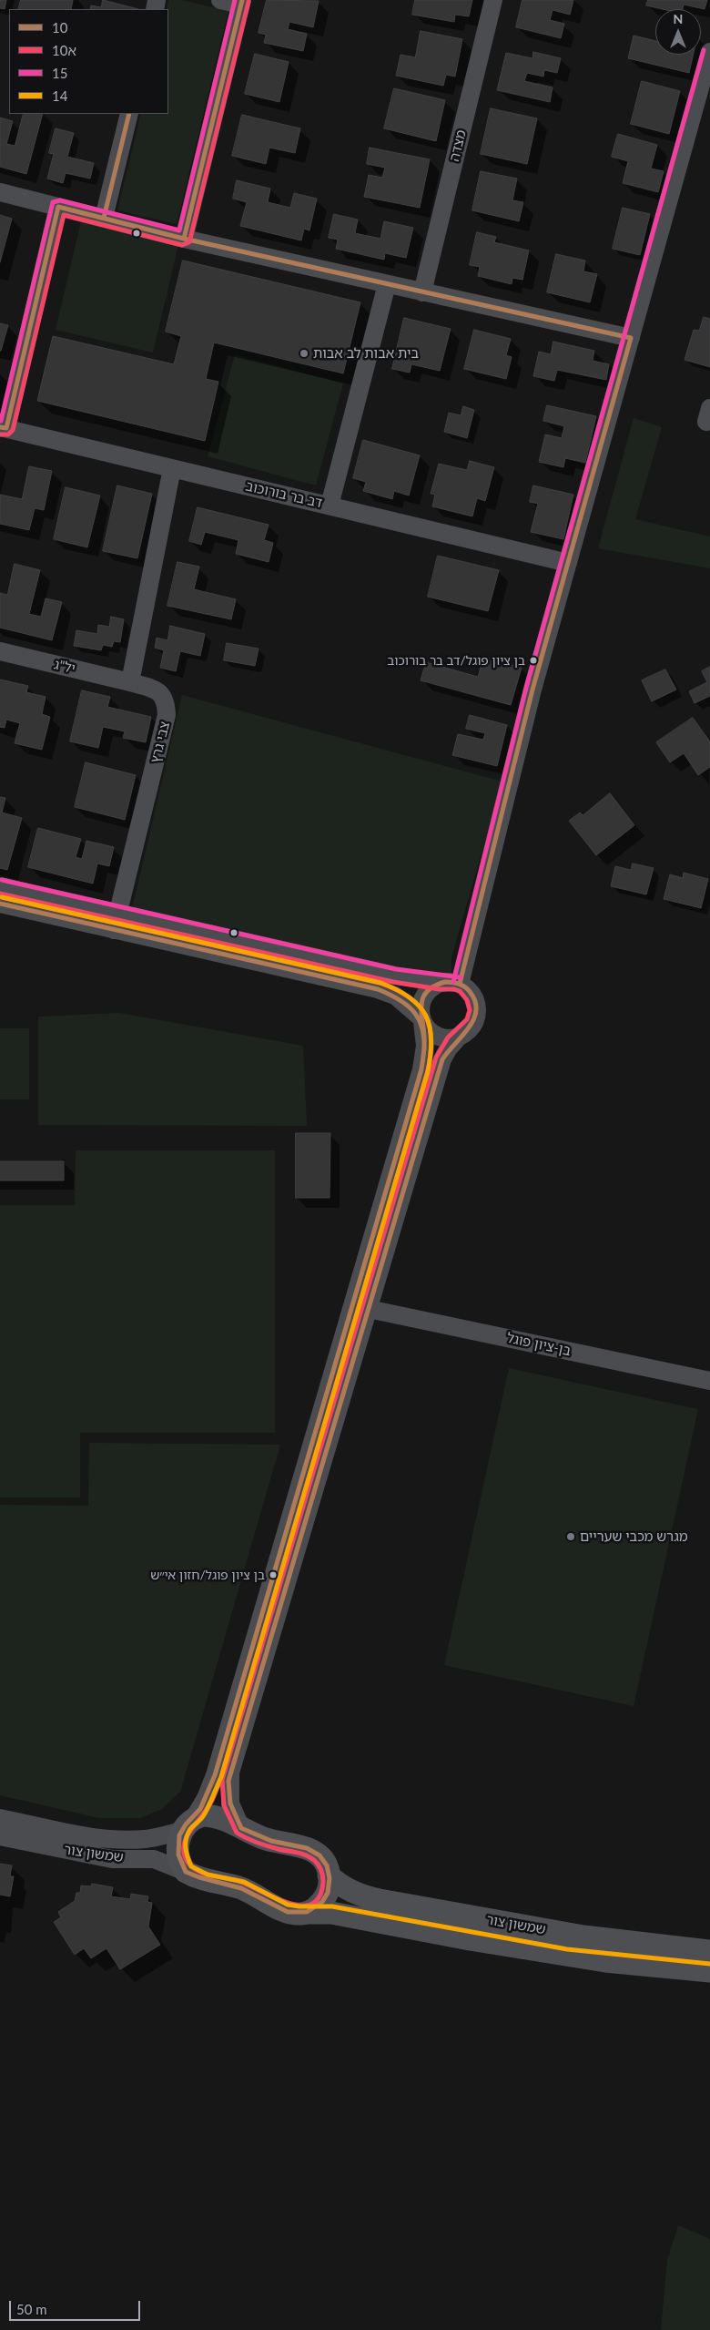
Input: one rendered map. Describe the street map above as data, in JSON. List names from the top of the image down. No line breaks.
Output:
{"streets":{"main road":["שמשון צור"],"street":["מצדה","דב בר בורוכוב","יל\"ג","צבי גרץ","בן-ציון פוגל"]},"crossings":[["יל\"ג","צבי גרץ"]],"places":["בית אבות לב אבות","בן ציון פוגל/דב בר בורוכוב","מגרש מכבי שעריים","בן ציון פוגל/חזון אי״ש"],"lines":["transit line 10","transit line 15","transit line 10א","transit line 14"],"legend":["10","10א","15","14"],"scale_bar":"50 m","north":"top"}
